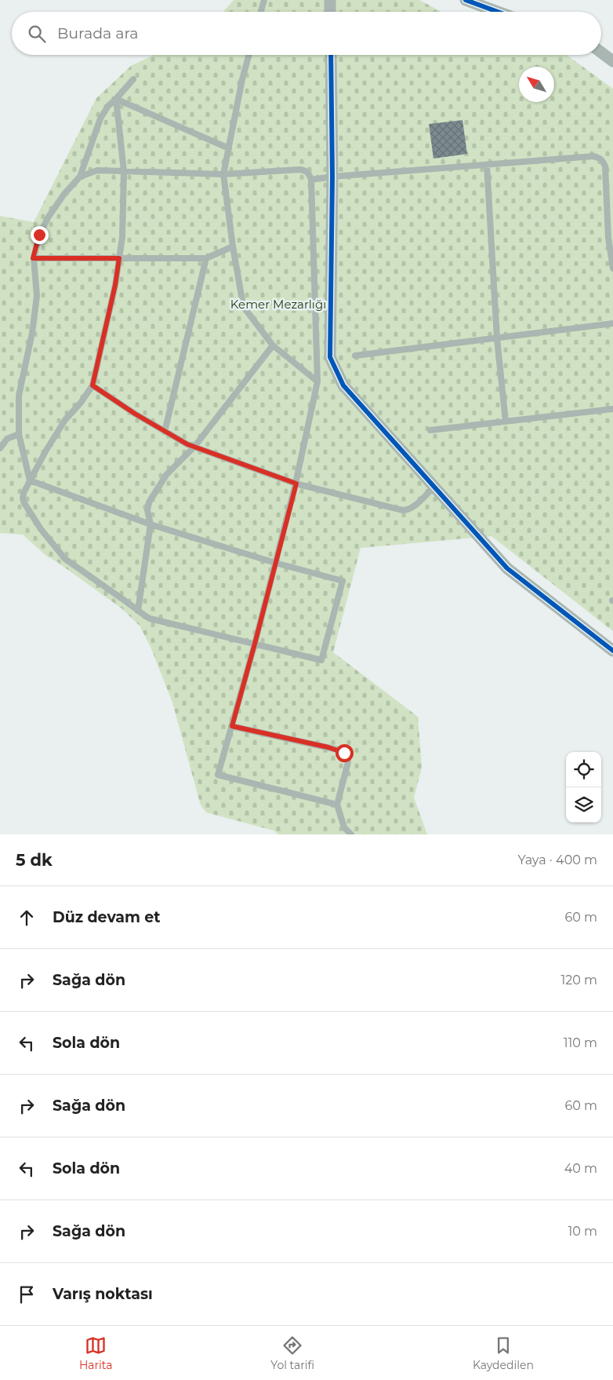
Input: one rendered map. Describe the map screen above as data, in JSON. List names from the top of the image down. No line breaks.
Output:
{"parks":["Kemer Mezarlığı"],"north":"top left","page":{"search":"Burada ara","heading":["5 dk","Yaya · 400 m"],"list":[["Düz devam et","60 m"],["Sağa dön","120 m"],["Sola dön","110 m"],["Sağa dön","60 m"],["Sola dön","40 m"],["Sağa dön","10 m"],"Varış noktası"],"nav":["Harita","Yol tarifi","Kaydedilen"]}}
